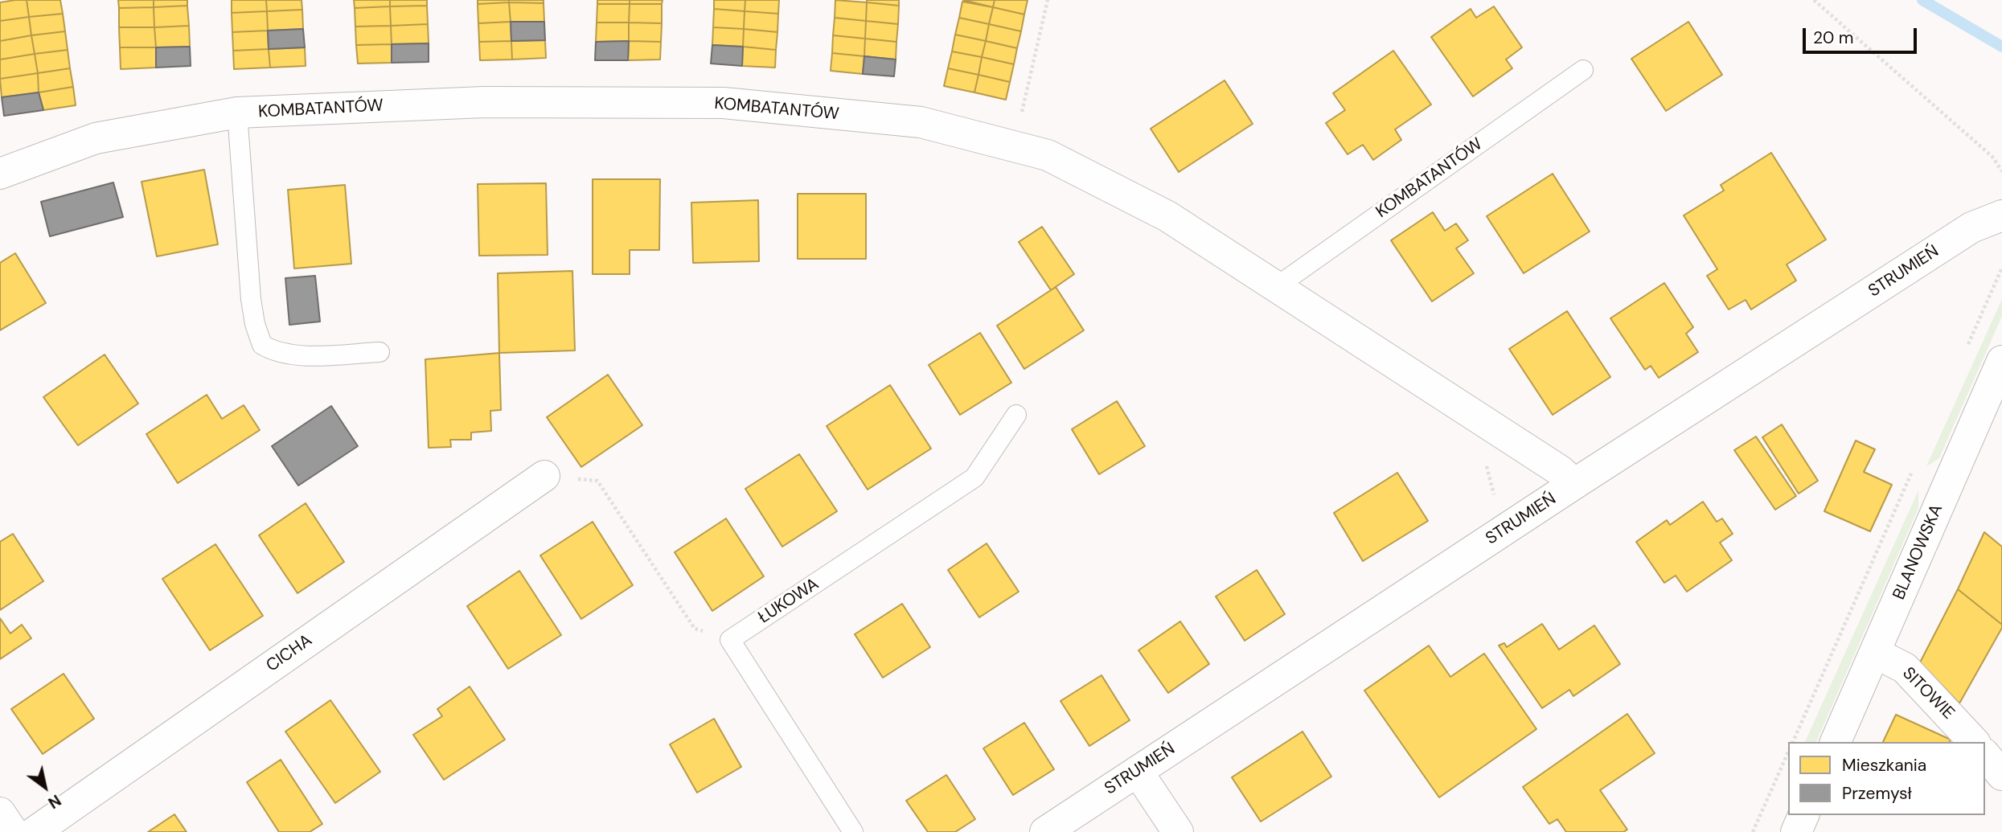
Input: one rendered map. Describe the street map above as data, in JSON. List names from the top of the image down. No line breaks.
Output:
{"streets":{"street":["KOMBATANTÓW","STRUMIEŃ","BLANOWSKA","CICHA","SITOWIE"],"lane":["ŁUKOWA"]},"crossings":[["KOMBATANTÓW","STRUMIEŃ"],["BLANOWSKA","SITOWIE"]],"legend":["Mieszkania","Przemysł"],"scale_bar":"20 m","north":"bottom right"}
